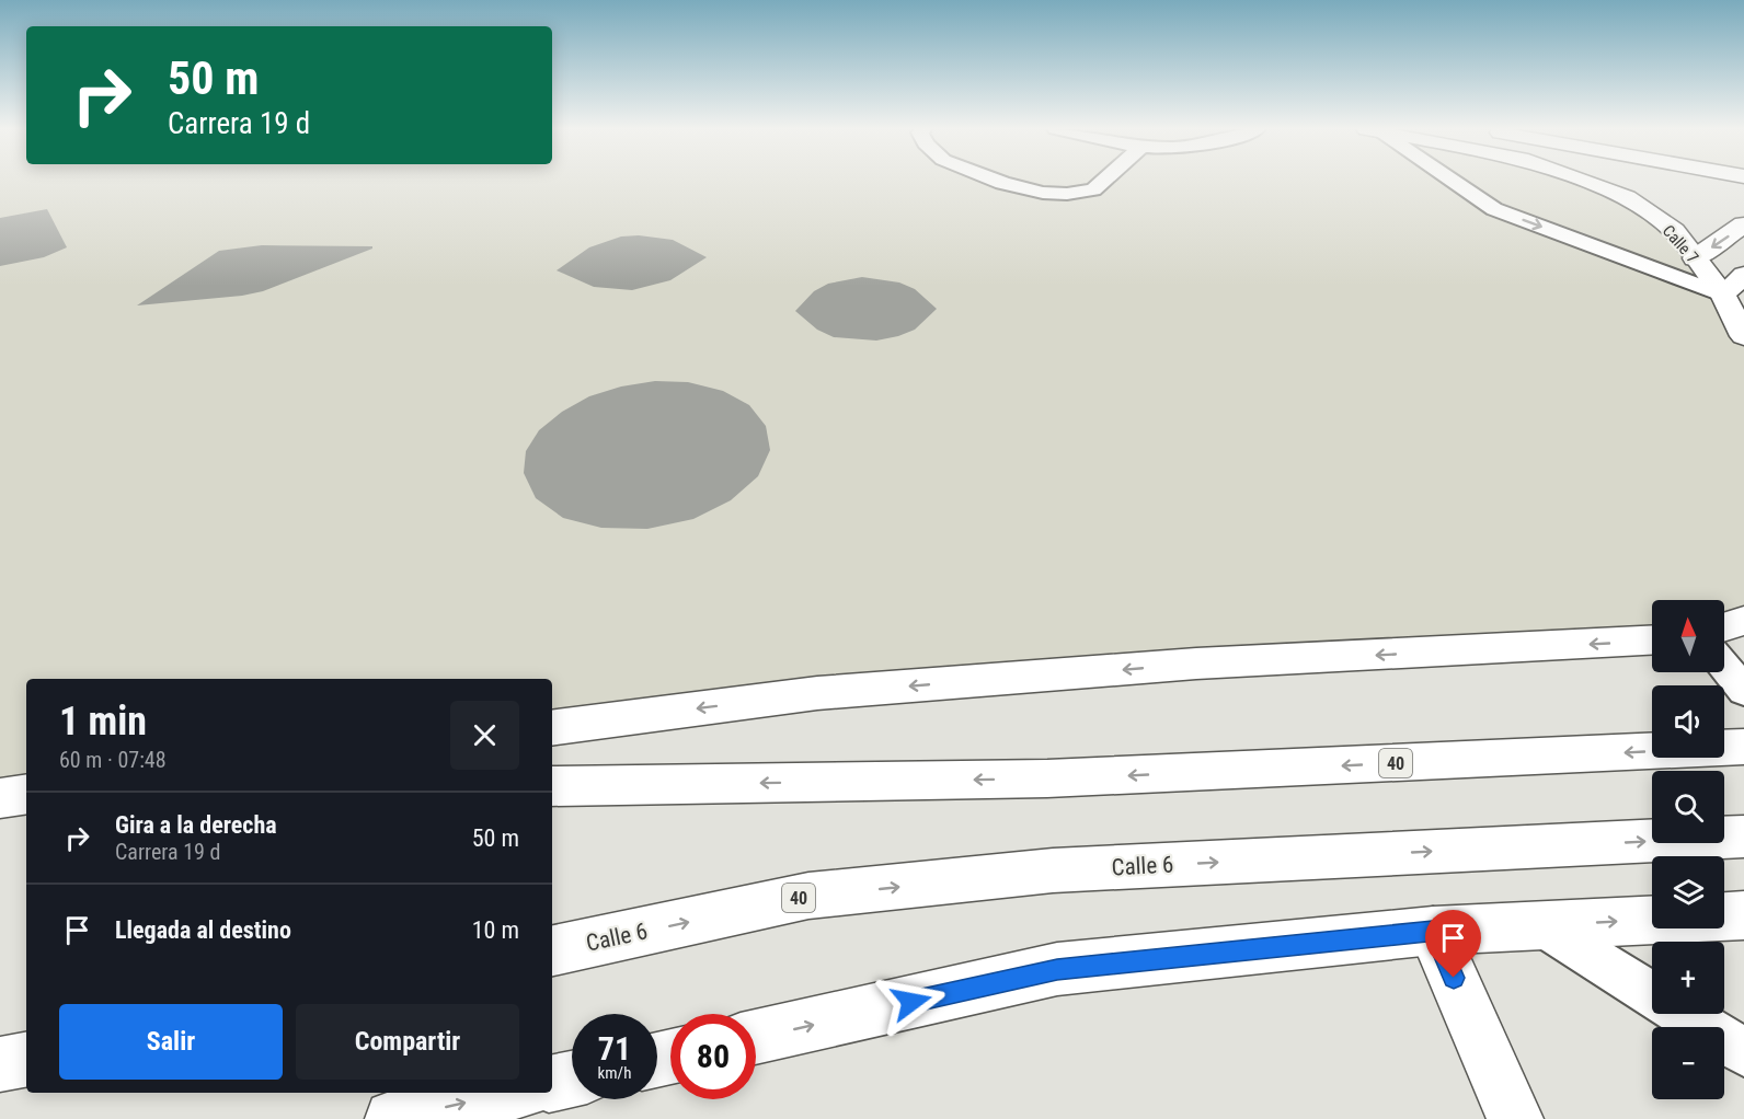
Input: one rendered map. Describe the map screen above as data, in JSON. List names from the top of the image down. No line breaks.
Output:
{"streets":{"main road":["Calle 7","40","Calle 6"]},"north":"top","page":{"turn":["50 m","Carrera 19 d"],"map_buttons":["+","−"],"heading":["1 min","60 m · 07:48"],"list":[{"name":"Gira a la derecha","note":"Carrera 19 d","value":"50 m"},{"name":"Llegada al destino","value":"10 m"}],"buttons":["Salir","Compartir"],"speed":"71 km/h","limit":"80"}}
